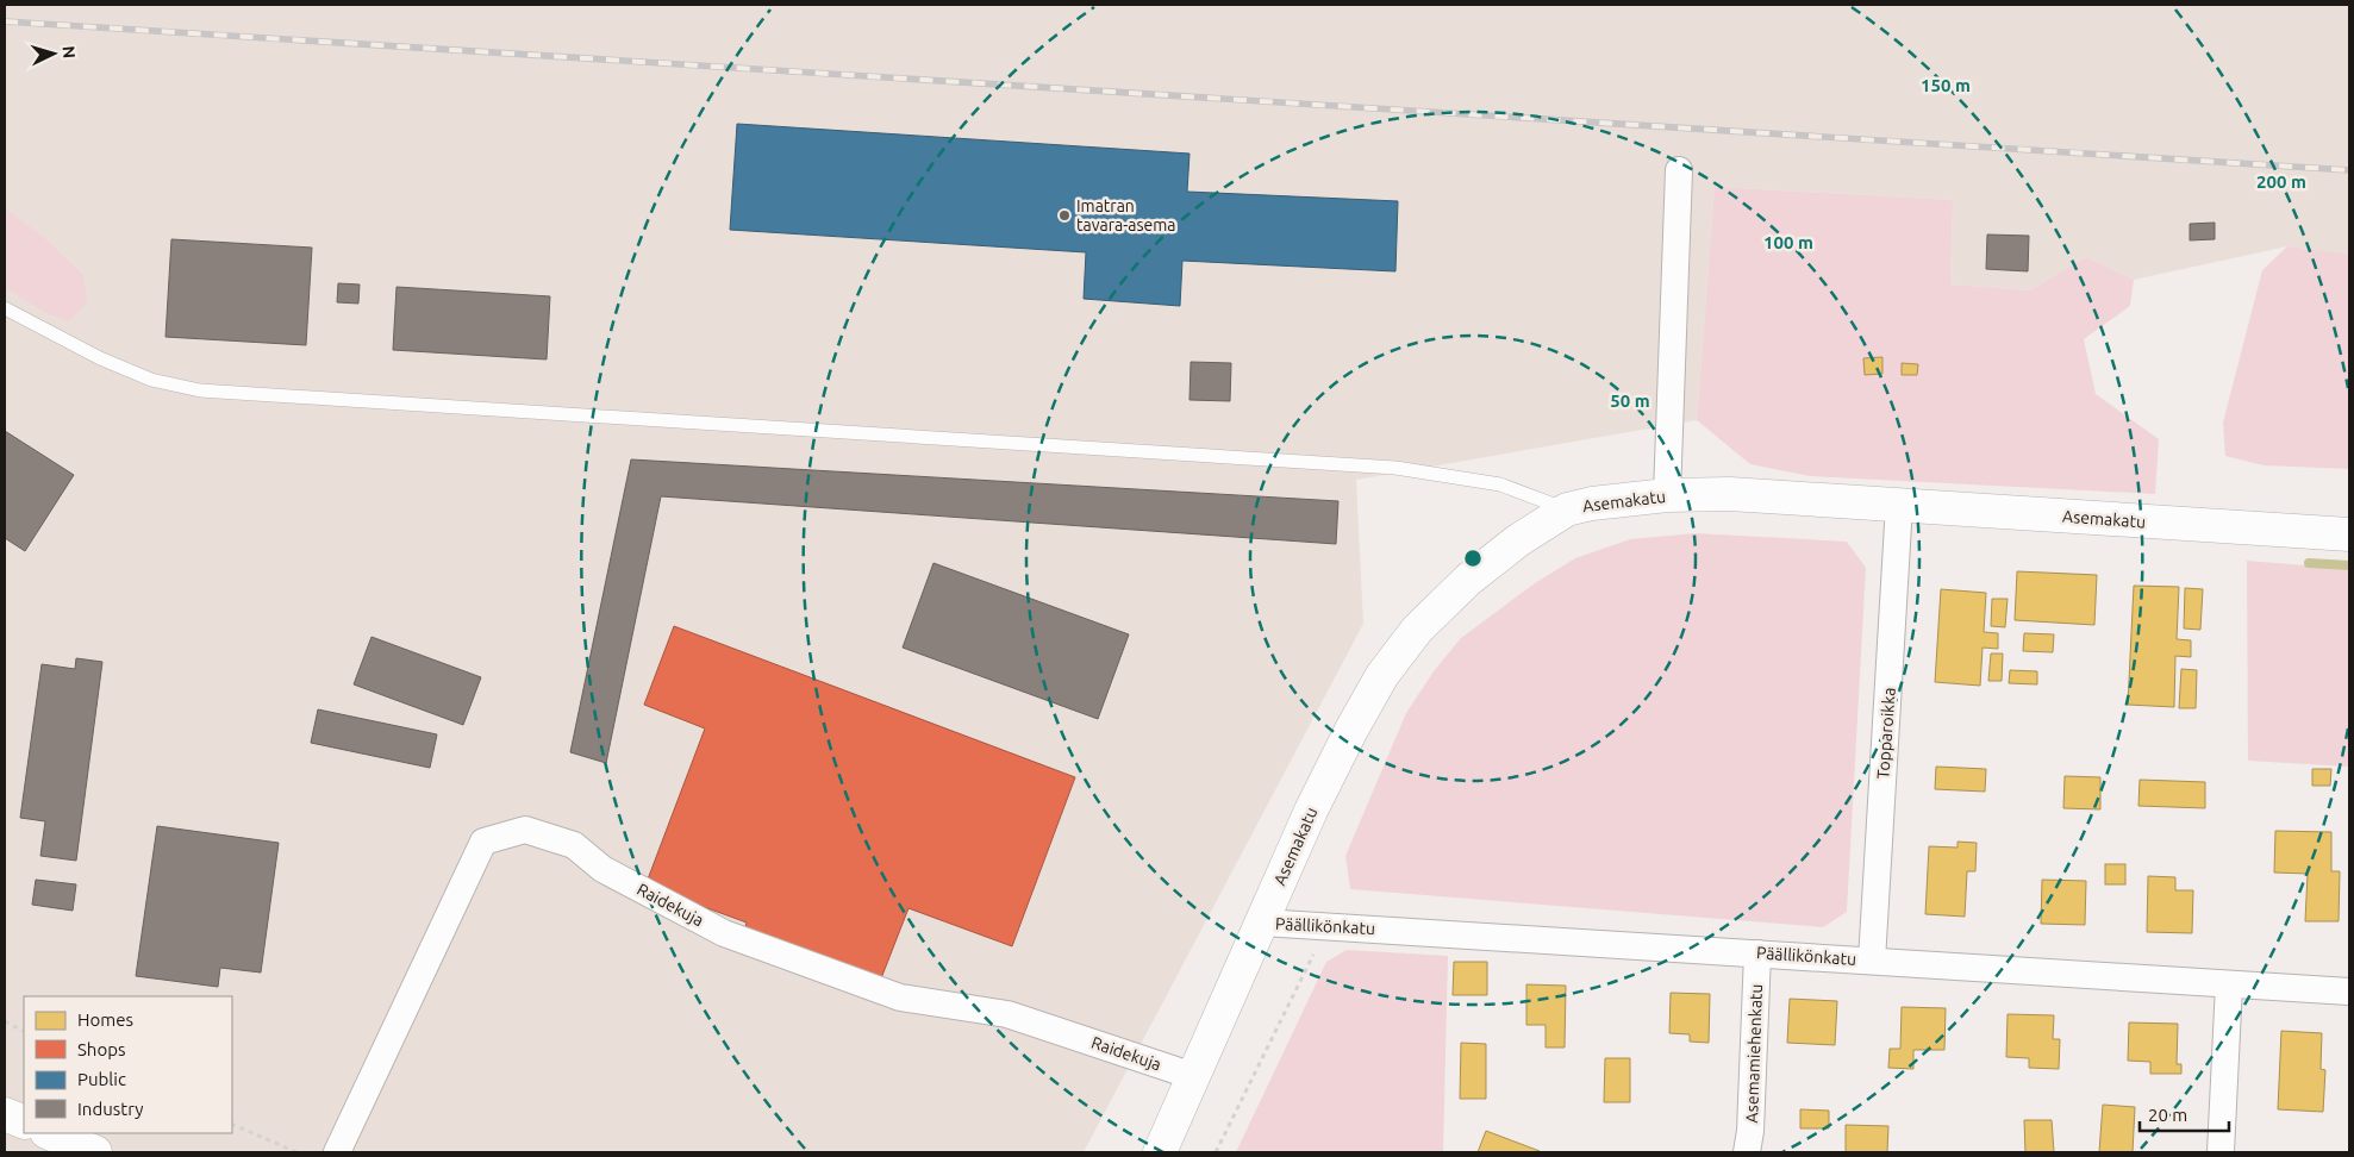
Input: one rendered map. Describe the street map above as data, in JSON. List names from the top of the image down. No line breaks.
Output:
{"streets":{"street":["Asemakatu","Topparoikka","Raidekuja","Päällikönkatu","Asemamiehenkatu"]},"crossings":[["Asemakatu","Topparoikka"],["Asemakatu","Raidekuja"],["Asemakatu","Päällikönkatu"],["Topparoikka","Päällikönkatu"],["Päällikönkatu","Asemamiehenkatu"]],"places":["Imatran tavara-asema"],"legend":["Homes","Shops","Public","Industry"],"scale_bar":"20 m","north":"right","rings":["150 m","200 m","100 m","50 m"]}
